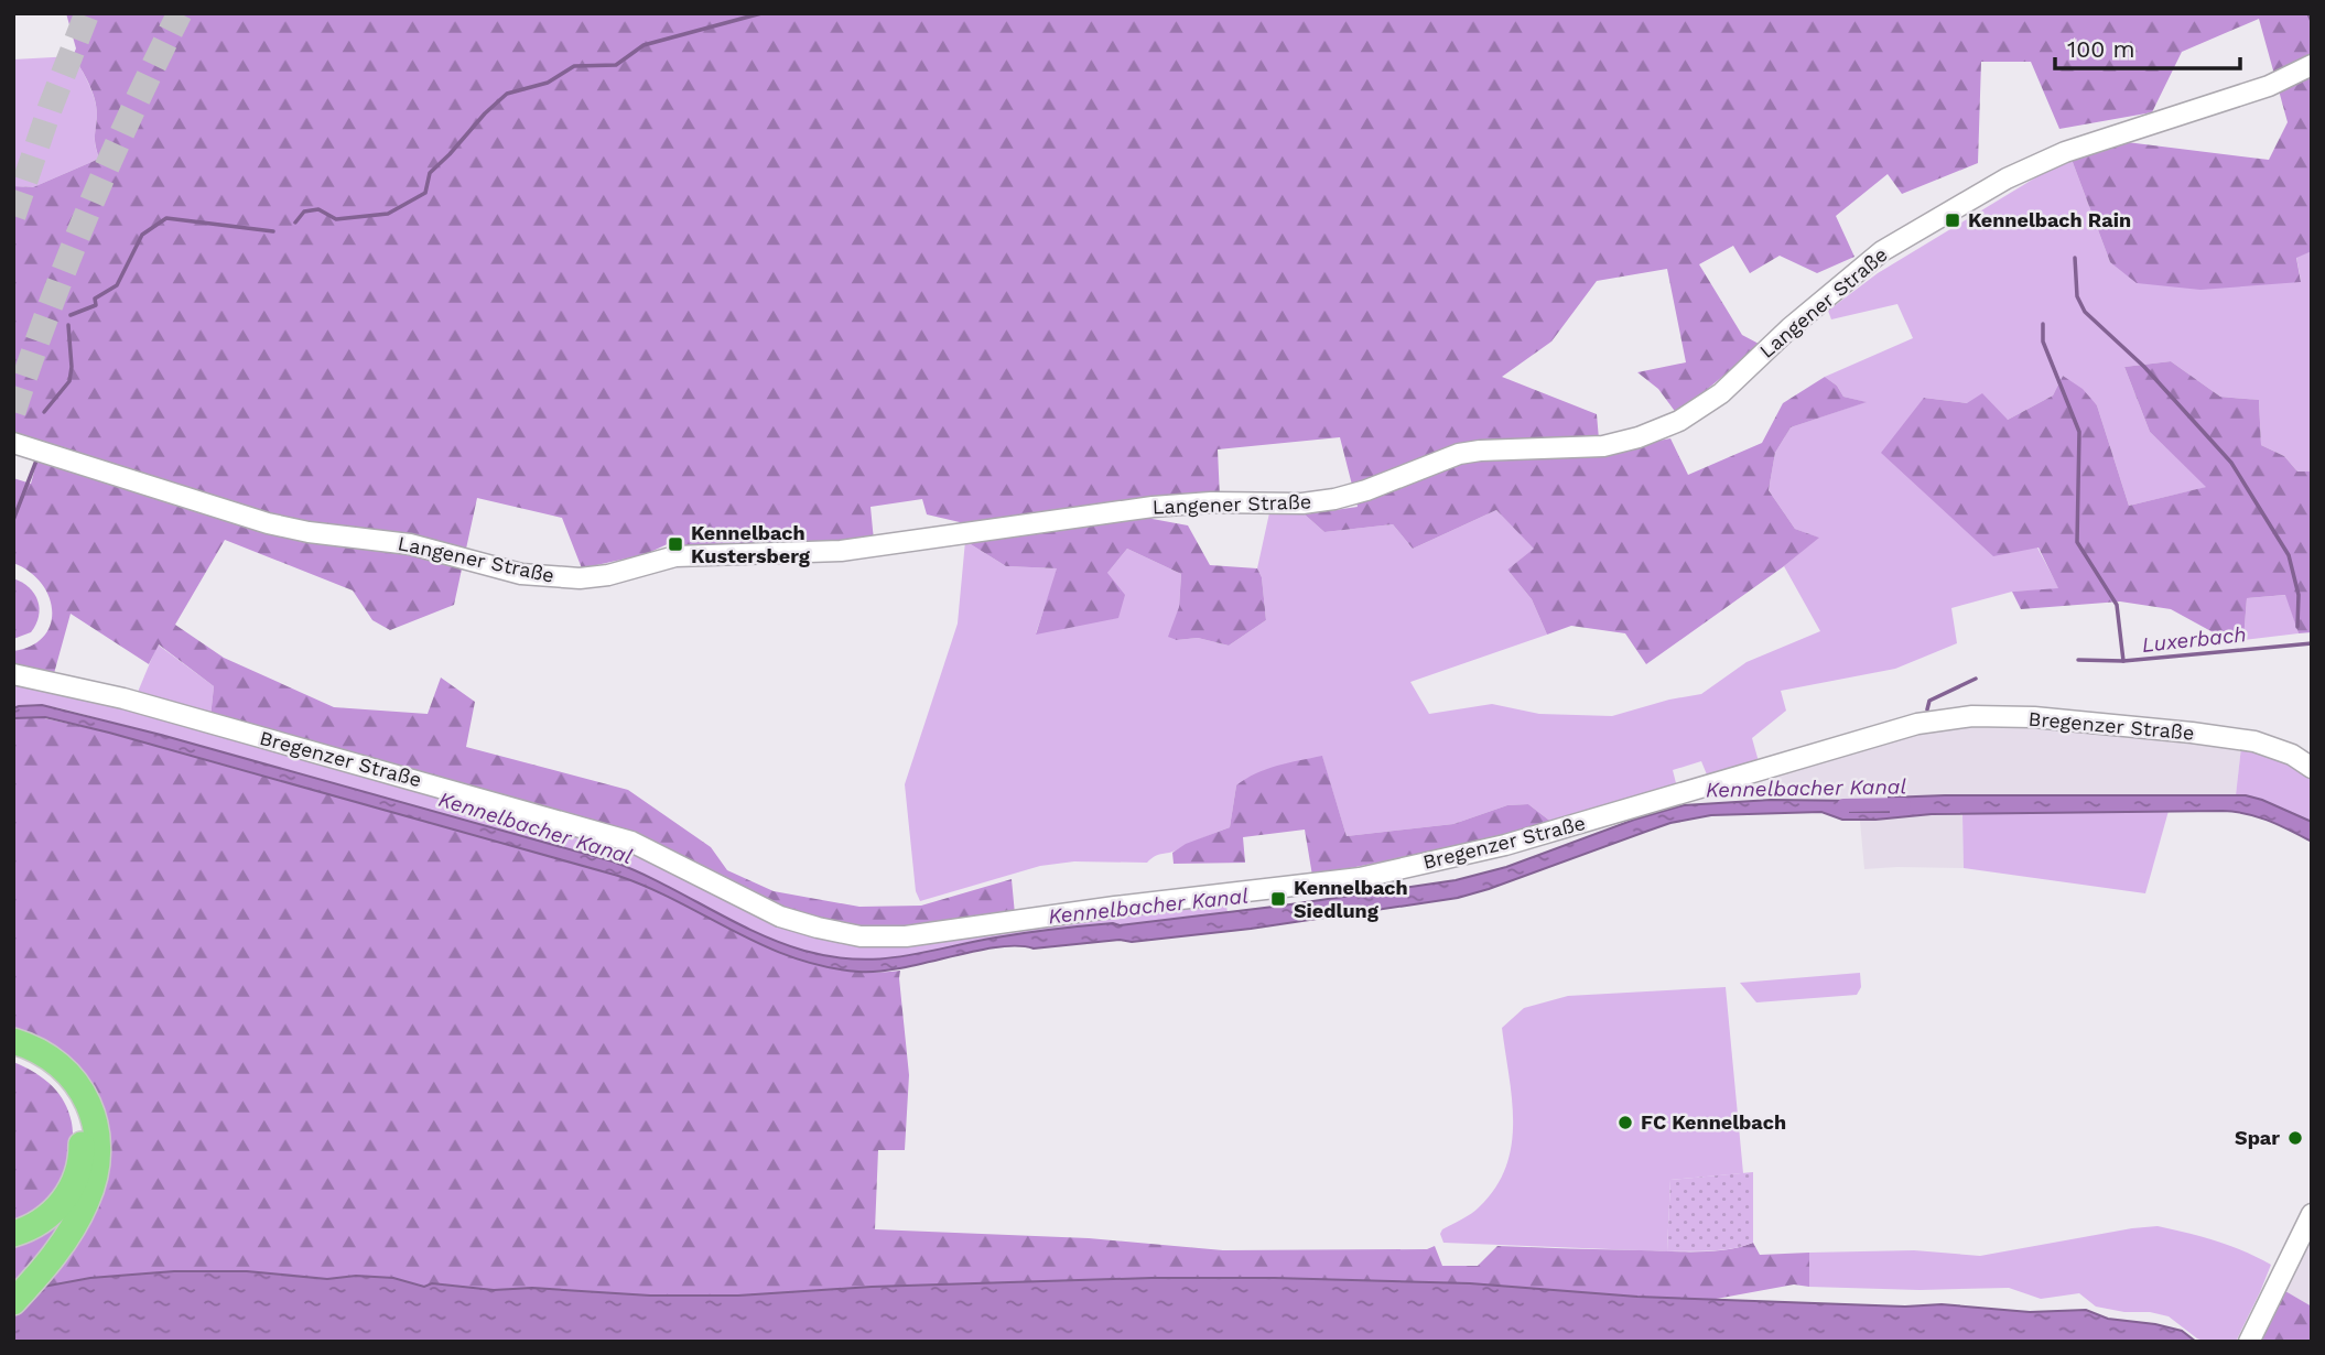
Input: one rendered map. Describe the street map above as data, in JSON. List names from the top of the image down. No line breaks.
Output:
{"streets":{"main road":["Langener Straße","Bregenzer Straße"]},"water":["Luxerbach","Kennelbacher Kanal"],"places":{"transit":["Kennelbach Rain","Kennelbach Kustersberg","Kennelbach Siedlung"],"other":["FC Kennelbach","Spar"]},"scale_bar":"100 m"}
